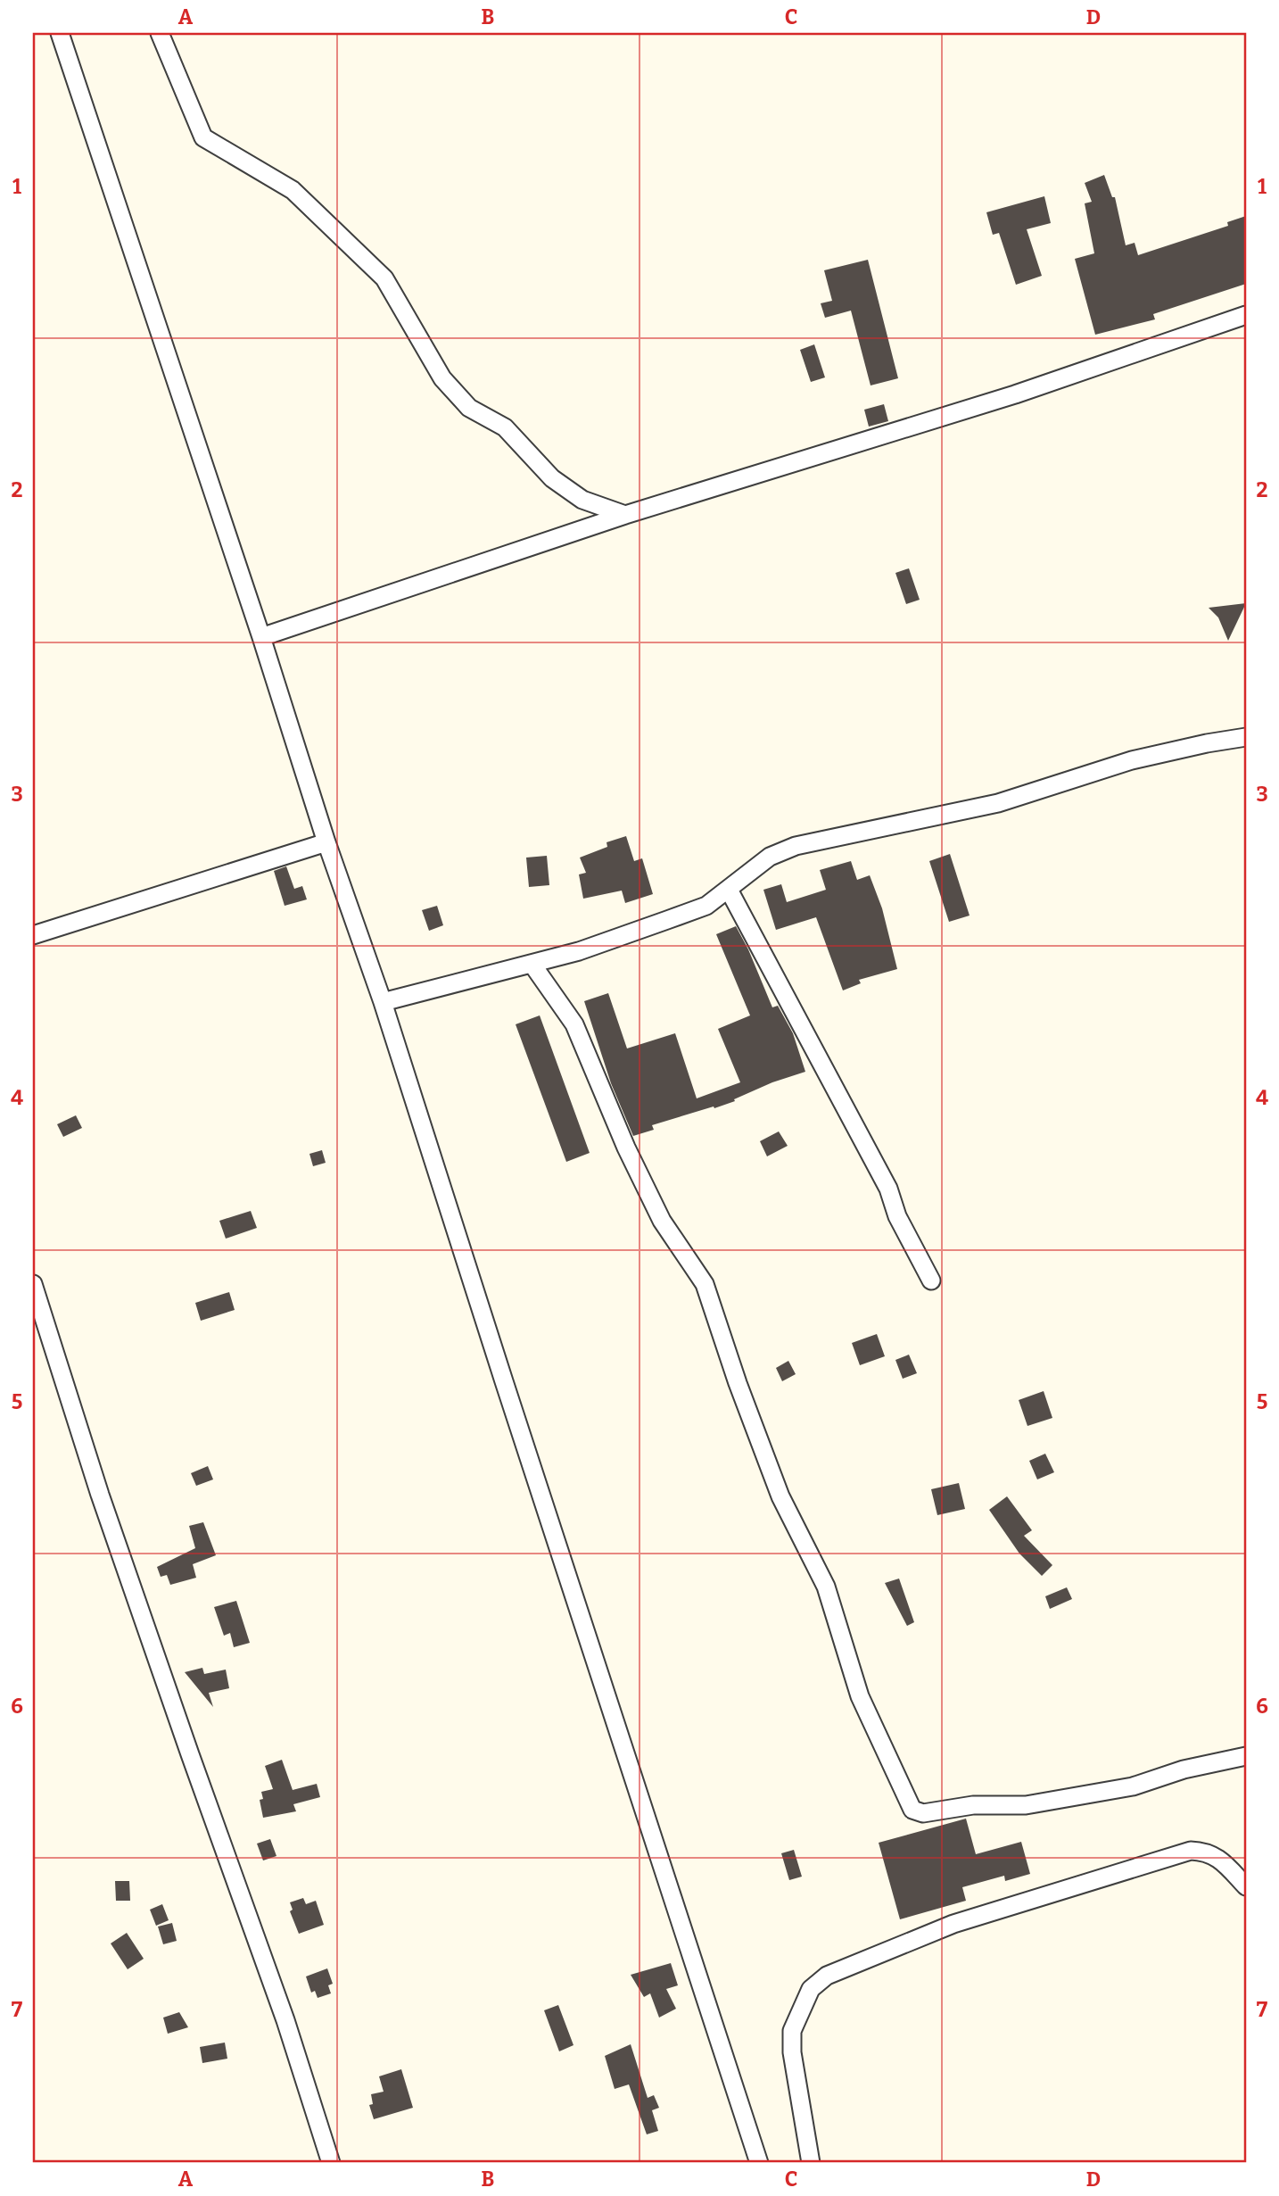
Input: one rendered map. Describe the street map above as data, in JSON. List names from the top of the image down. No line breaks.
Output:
{"grid":{"columns":["A","B","C","D"],"rows":["1","2","3","4","5","6","7"]}}
